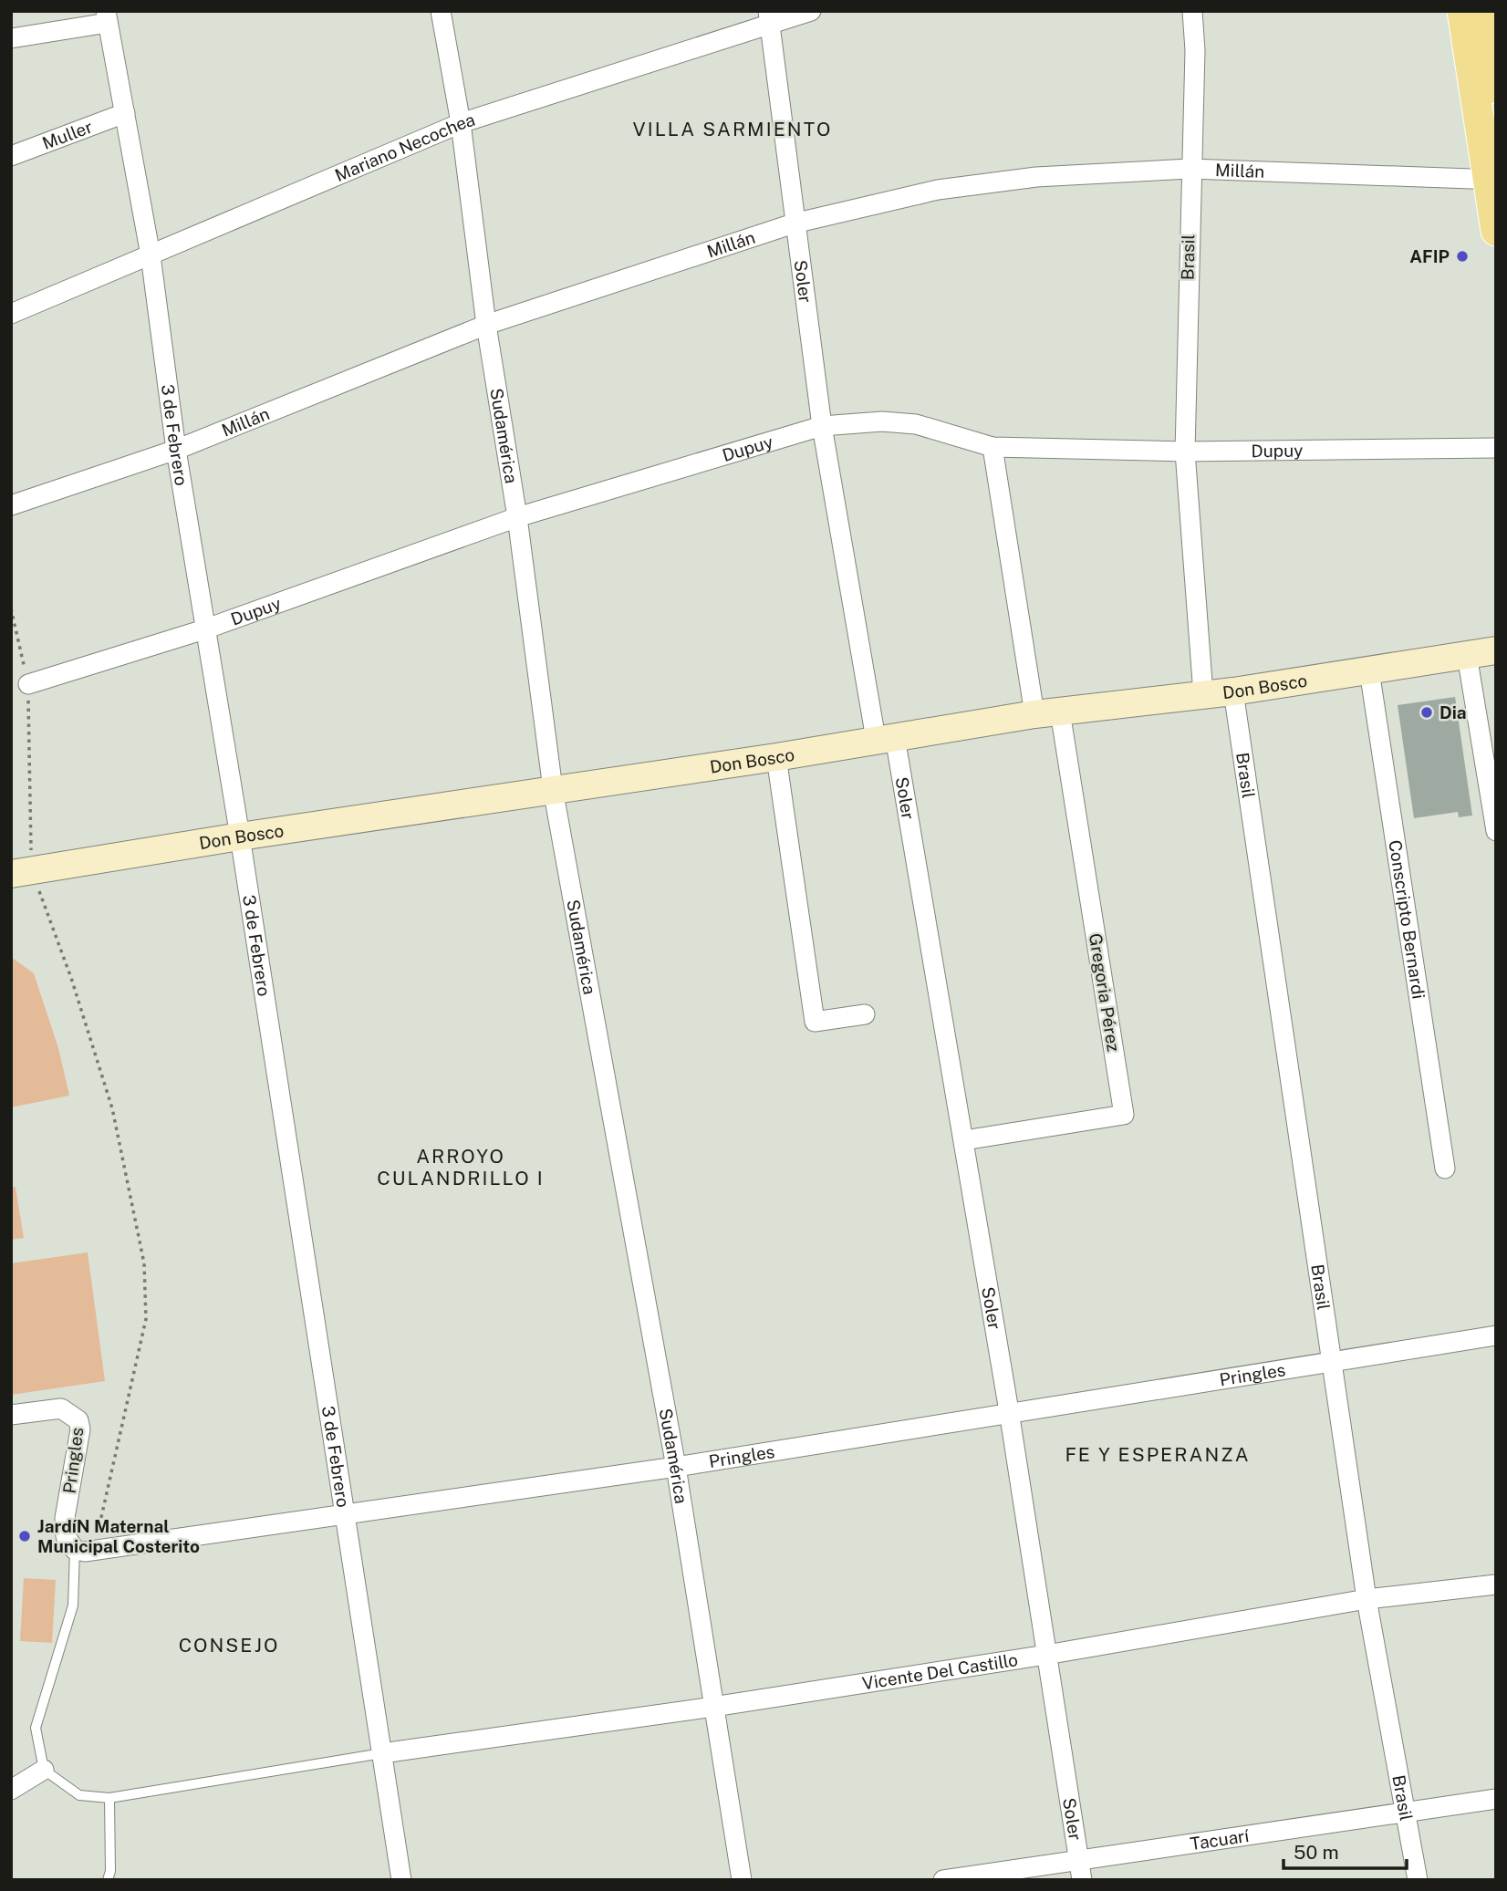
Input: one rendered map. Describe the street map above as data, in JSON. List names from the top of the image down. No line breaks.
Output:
{"streets":{"main road":["Don Bosco"],"street":["Muller","Mariano Necochea","Millán","Brasil","Soler","3 de Febrero","Sudamérica","Dupuy","Conscripto Bernardi","Gregoria Pérez","Pringles","Vicente Del Castillo","Tacuarí"]},"crossings":[["Muller","3 de Febrero"],["Mariano Necochea","Soler"],["Mariano Necochea","3 de Febrero"],["Mariano Necochea","Sudamérica"],["Millán","Brasil"],["Millán","Soler"],["Millán","3 de Febrero"],["Millán","Sudamérica"],["Brasil","Dupuy"],["Brasil","Don Bosco"],["Brasil","Pringles"],["Brasil","Vicente Del Castillo"],["Brasil","Tacuarí"],["Soler","Dupuy"],["Soler","Don Bosco"],["Soler","Gregoria Pérez"],["Soler","Pringles"],["Soler","Vicente Del Castillo"],["Soler","Tacuarí"],["3 de Febrero","Dupuy"],["3 de Febrero","Don Bosco"],["3 de Febrero","Pringles"],["3 de Febrero","Vicente Del Castillo"],["Sudamérica","Dupuy"],["Sudamérica","Don Bosco"],["Sudamérica","Pringles"],["Sudamérica","Vicente Del Castillo"],["Don Bosco","Conscripto Bernardi"],["Don Bosco","Gregoria Pérez"]],"districts":["VILLA SARMIENTO","ARROYO CULANDRILLO I","FE Y ESPERANZA","CONSEJO"],"places":["AFIP","Dia","JardíN Maternal Municipal Costerito"],"scale_bar":"50 m"}
